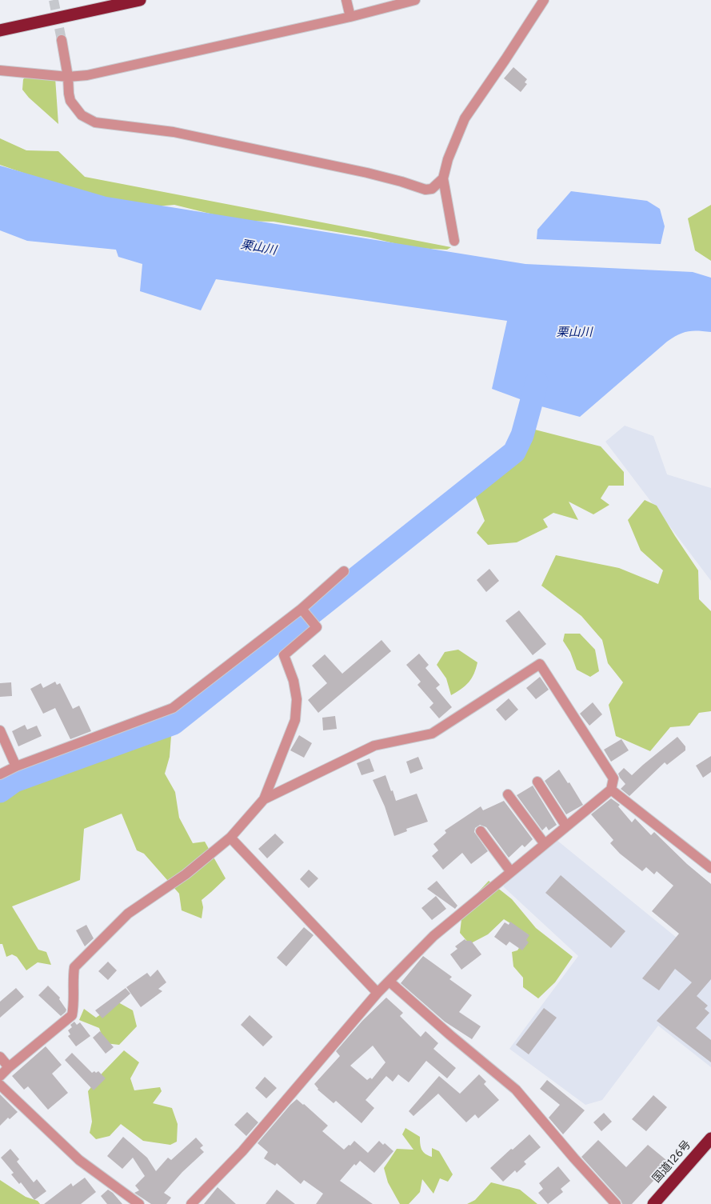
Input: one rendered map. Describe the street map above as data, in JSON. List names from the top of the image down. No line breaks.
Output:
{"streets":{"highway":["国道126号"]},"water":["栗山川"]}
